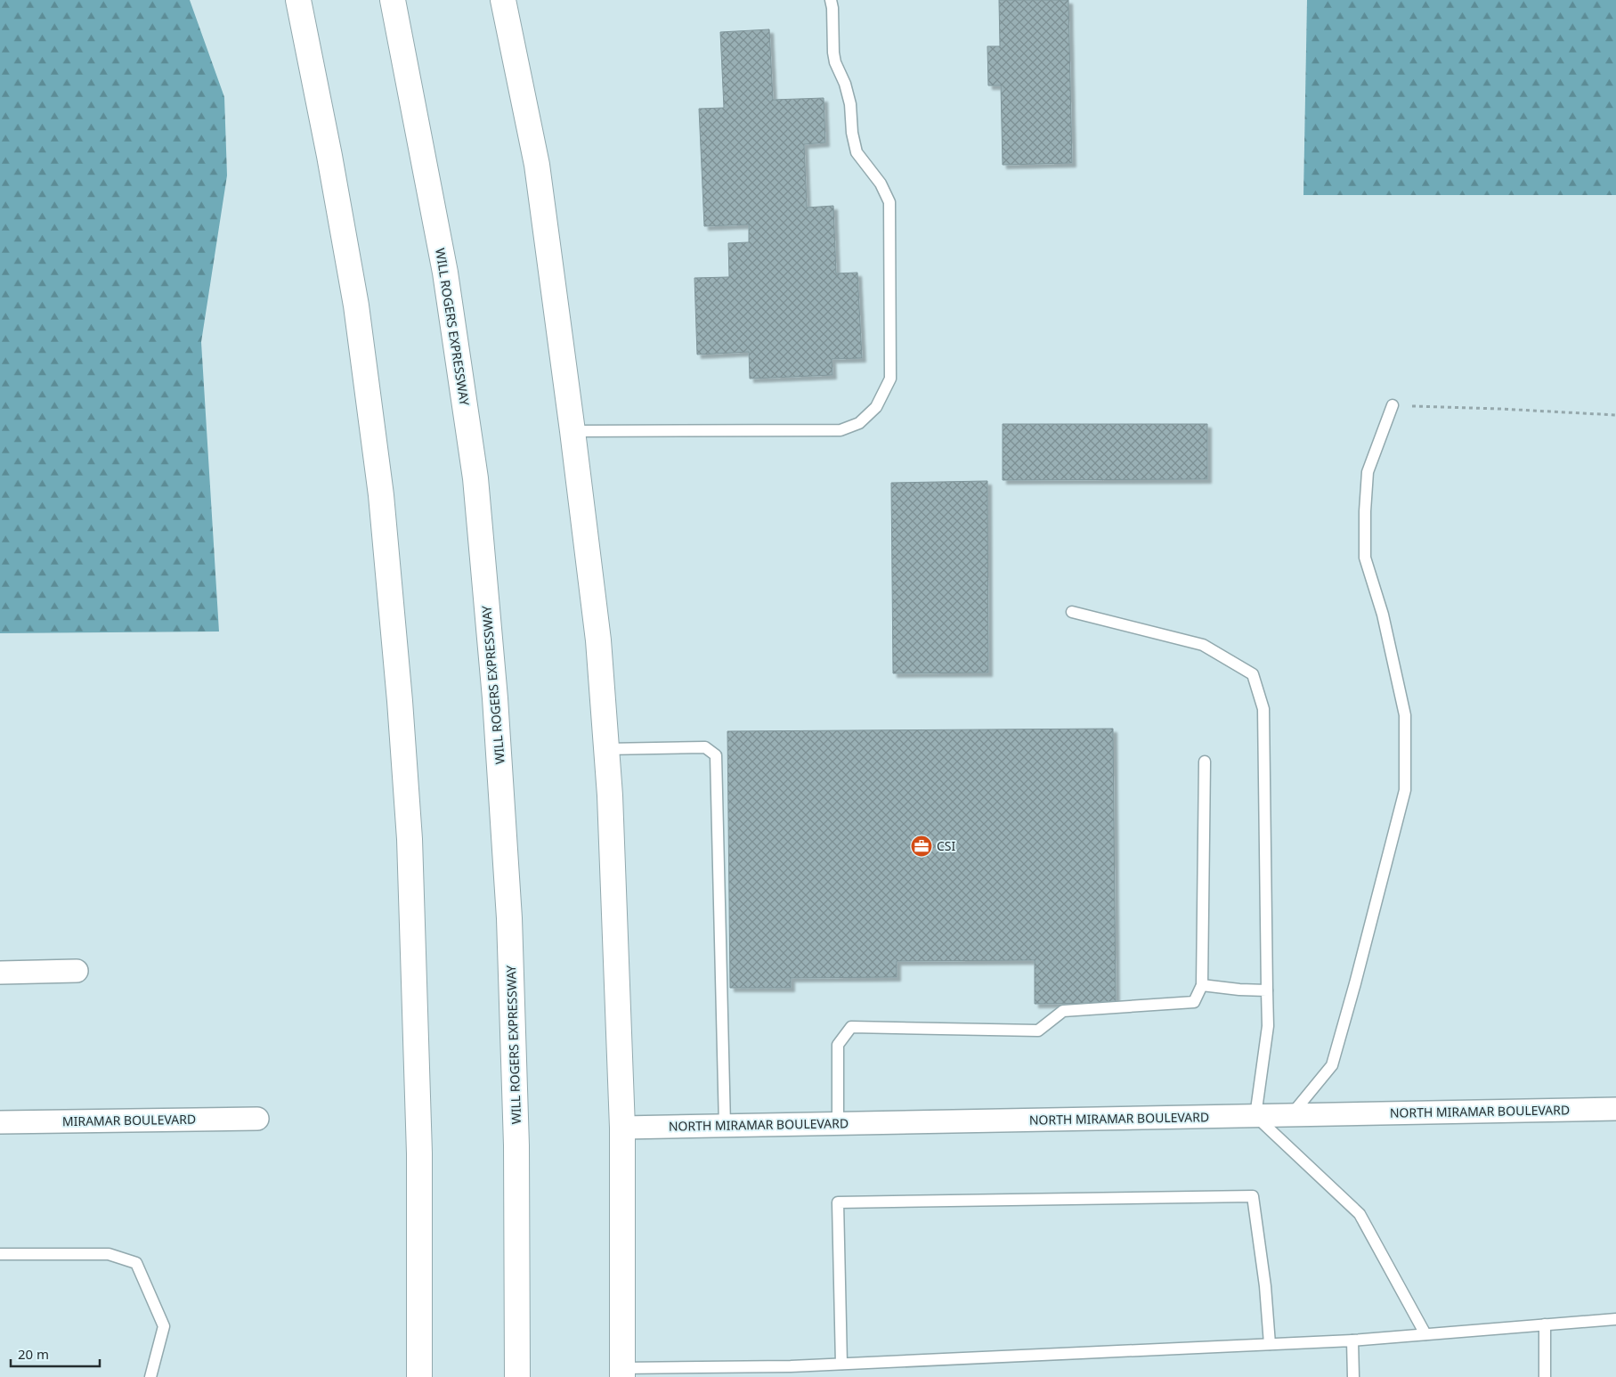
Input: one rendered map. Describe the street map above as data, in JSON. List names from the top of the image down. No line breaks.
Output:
{"streets":{"main road":["WILL ROGERS EXPRESSWAY"],"street":["NORTH MIRAMAR BOULEVARD","MIRAMAR BOULEVARD"]},"places":{"office":["CSI"]},"scale_bar":"20 m"}
